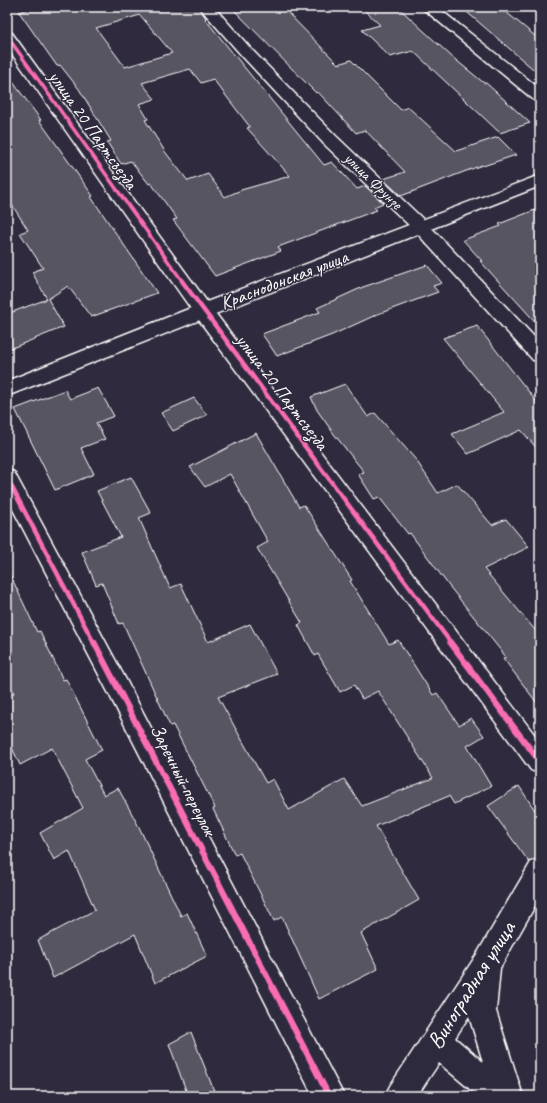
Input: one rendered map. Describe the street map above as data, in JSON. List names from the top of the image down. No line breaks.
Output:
{"streets":{"street":["улица 20 Партсъезда","улица Фрунзе","Краснодонская улица","Заречный переулок","Виноградная улица"]},"crossings":[["улица 20 Партсъезда","Краснодонская улица"],["улица Фрунзе","Краснодонская улица"]]}
